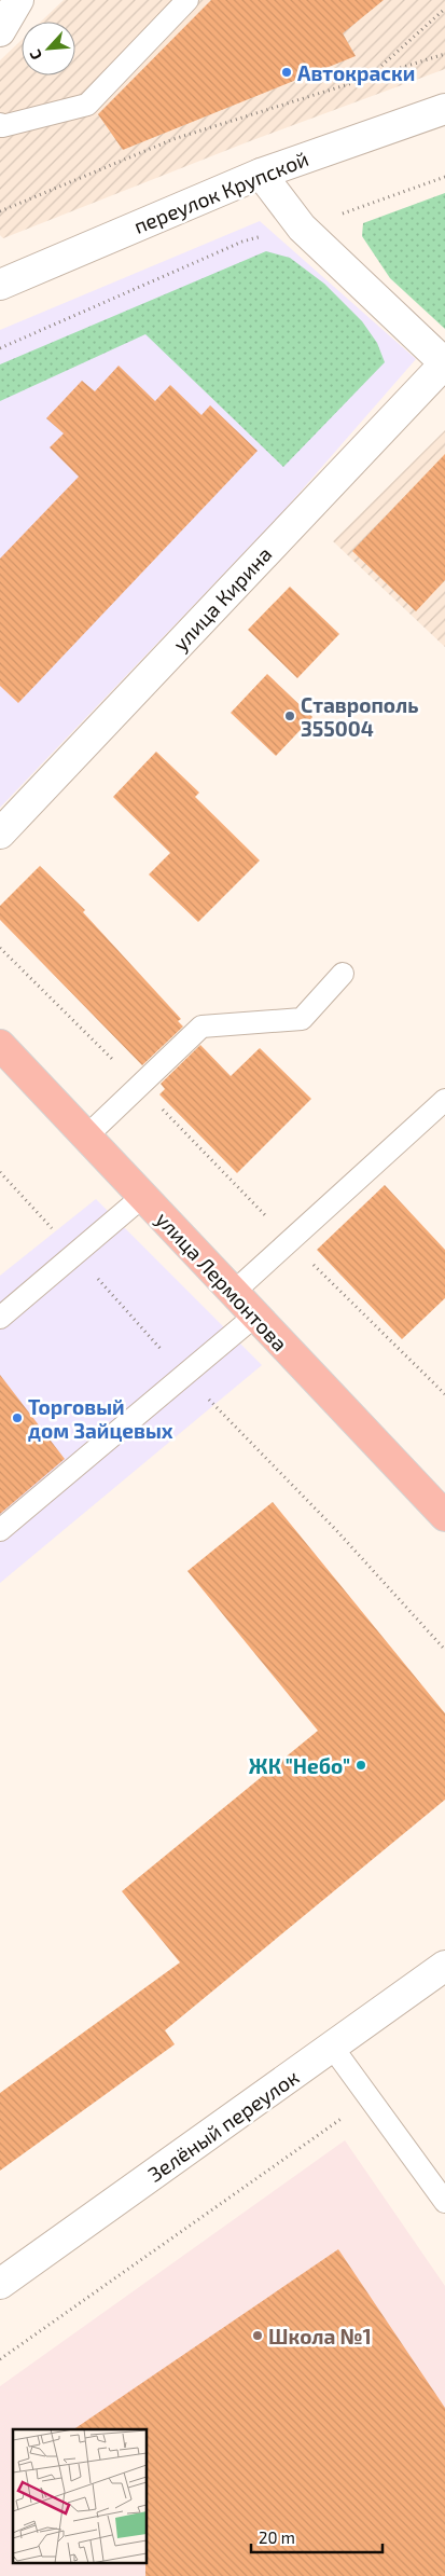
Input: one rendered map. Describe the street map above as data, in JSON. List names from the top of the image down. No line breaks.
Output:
{"streets":{"main road":["улица Лермонтова"],"street":["переулок Крупской","улица Кирина","Зелёный переулок"]},"places":["Автокраски","Ставрополь 355004","Торговый дом Зайцевых","ЖК \"Небо\"","Школа №1"],"scale_bar":"20 m","north":"bottom left"}
